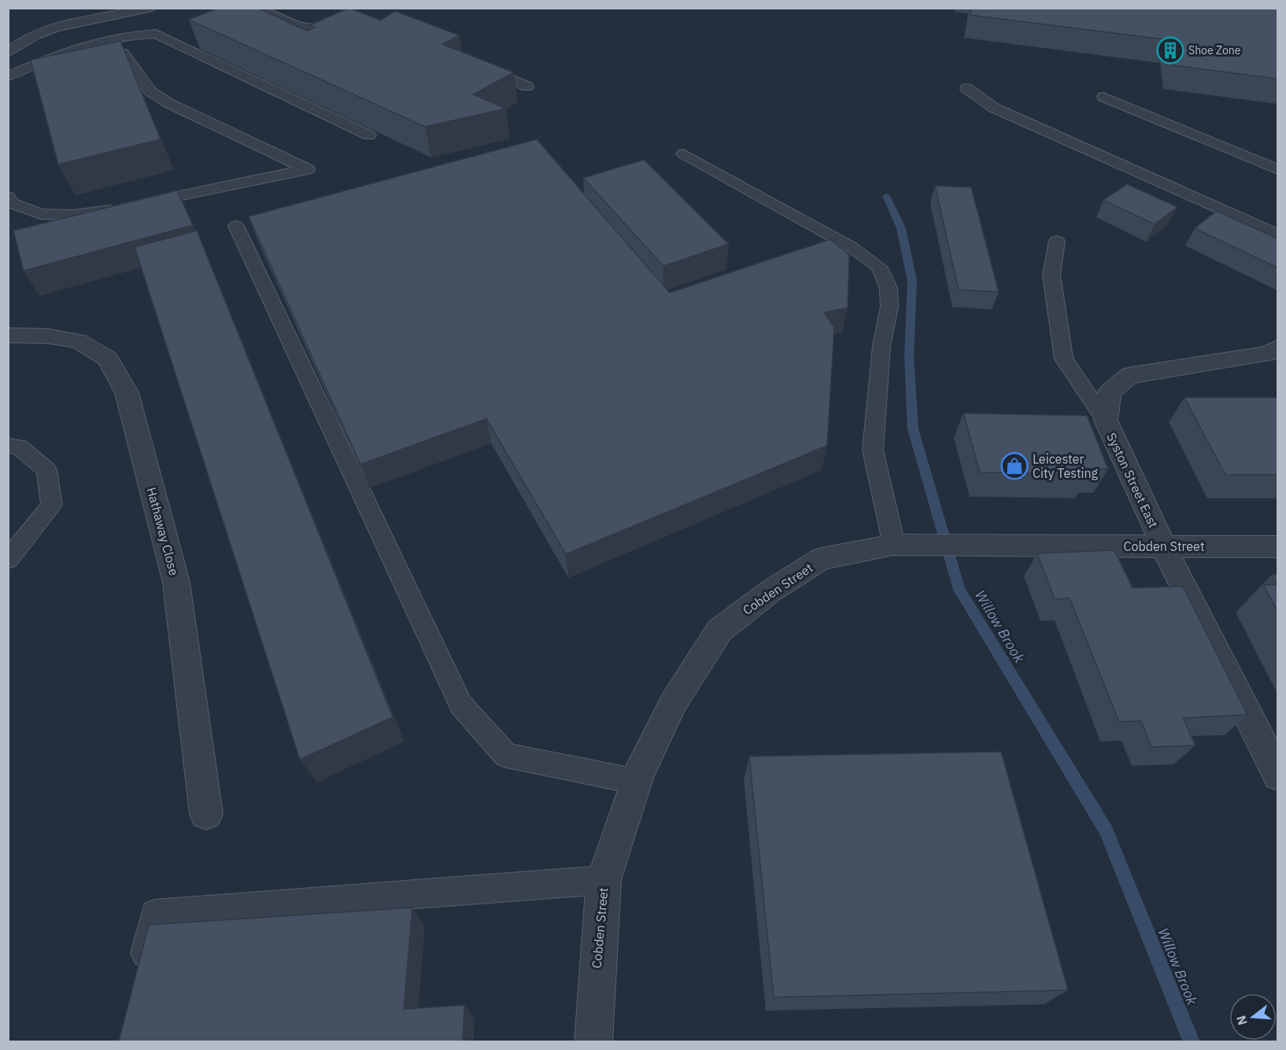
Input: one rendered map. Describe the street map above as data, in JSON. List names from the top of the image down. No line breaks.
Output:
{"streets":{"street":["Syston Street East","Hathaway Close","Cobden Street"]},"crossings":[["Syston Street East","Cobden Street"]],"water":["Willow Brook"],"places":{"building":["Shoe Zone"],"shop":["Leicester City Testing"]},"north":"left"}
